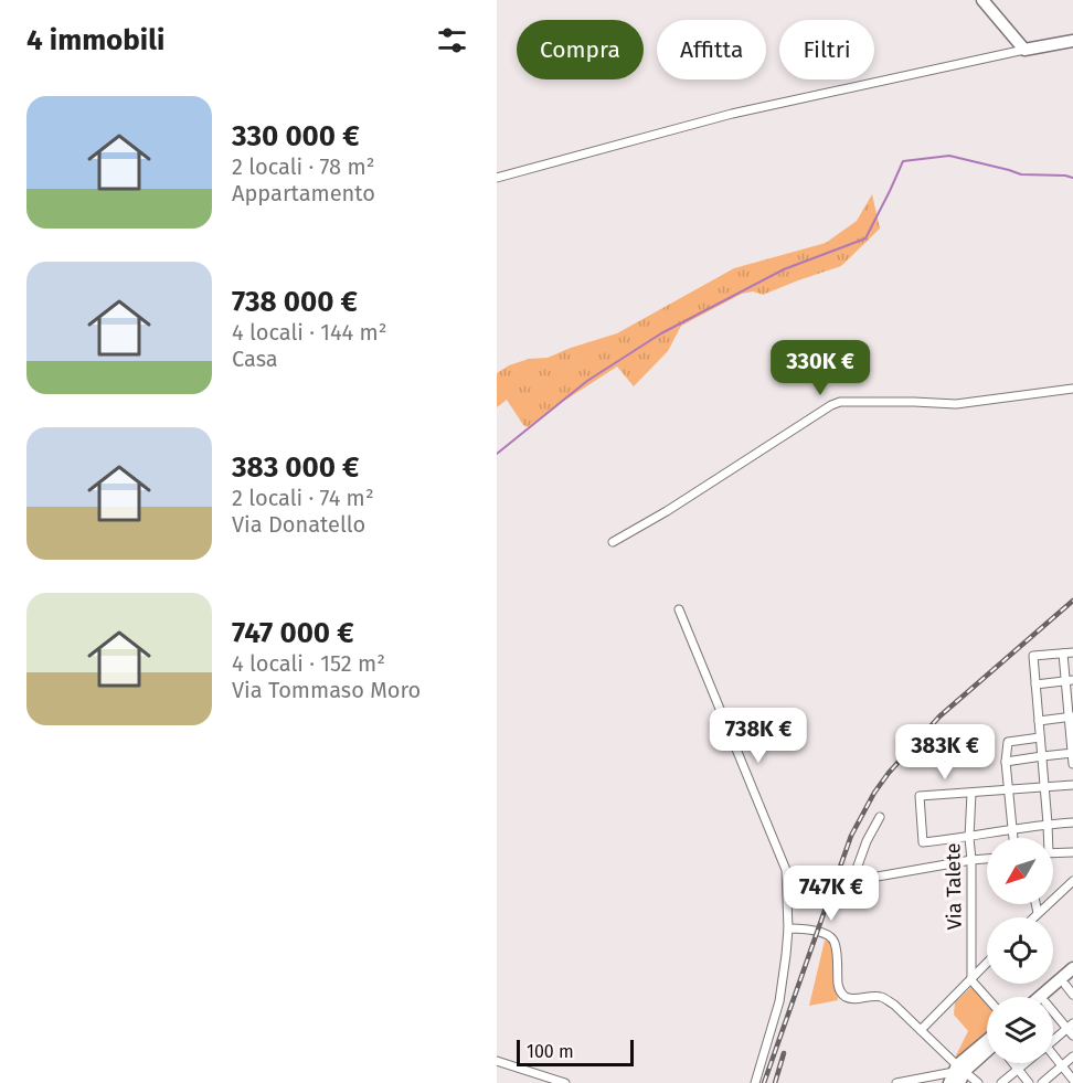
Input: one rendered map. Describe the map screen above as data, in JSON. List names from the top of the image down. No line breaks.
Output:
{"streets":{"street":["Via Talete"]},"scale_bar":"100 m","north":"bottom left","page":{"heading":"4 immobili","chip":["Compra","Affitta","Filtri"],"list":[{"name":"330 000 €","note":"2 locali · 78 m² · Appartamento"},{"name":"738 000 €","note":"4 locali · 144 m² · Casa"},{"name":"383 000 €","note":"2 locali · 74 m² · Via Donatello"},{"name":"747 000 €","note":"4 locali · 152 m² · Via Tommaso Moro"}],"price":["330K €","738K €","383K €","747K €"],"scale":"100 m"}}
